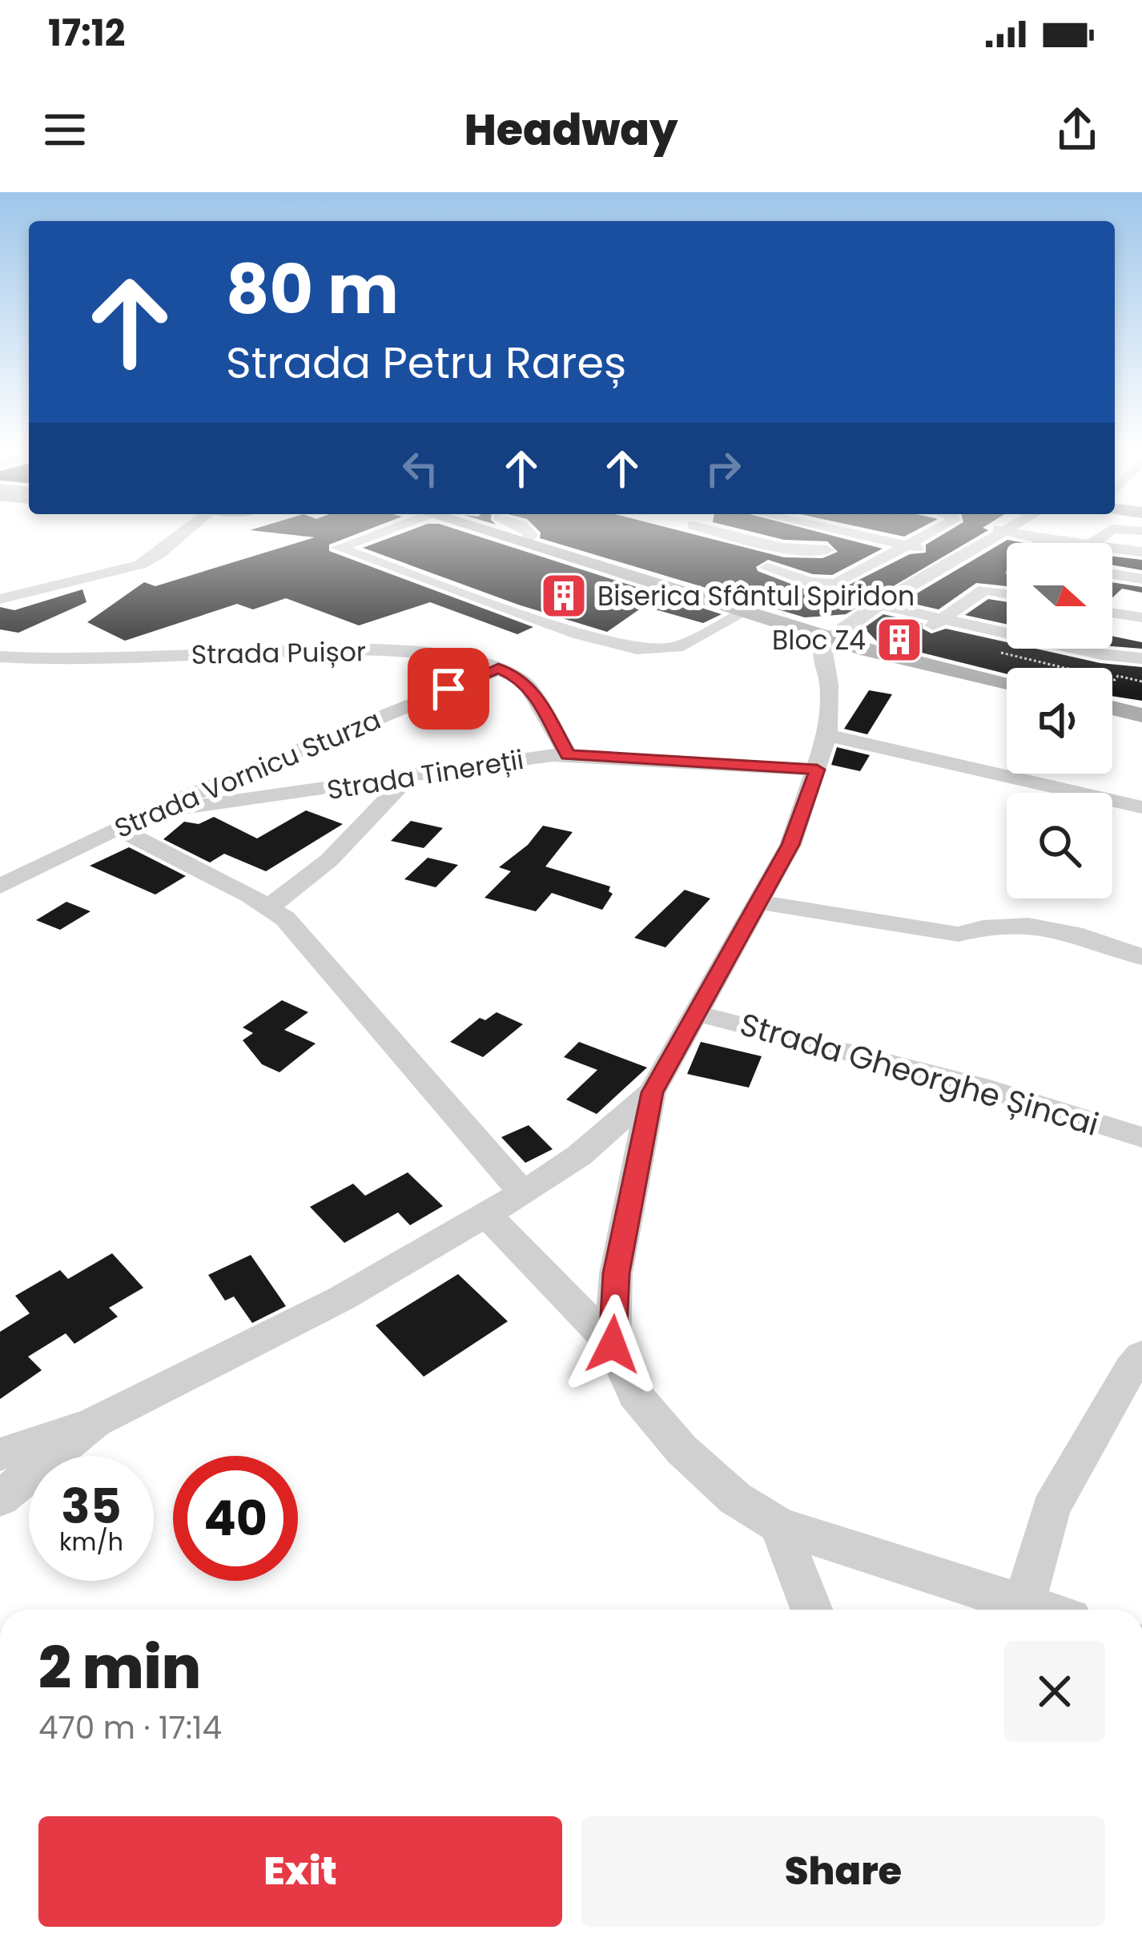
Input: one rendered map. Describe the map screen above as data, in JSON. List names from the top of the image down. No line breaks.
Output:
{"streets":{"street":["Strada Puișor","Strada Vornicu Sturza","Strada Tinereții","Strada Gheorghe Șincai"]},"crossings":[["Strada Puișor","Strada Vornicu Sturza"],["Strada Puișor","Strada Tinereții"],["Strada Vornicu Sturza","Strada Tinereții"]],"places":{"building":["Biserica Sfântul Spiridon","Bloc Z4"]},"north":"right","page":{"status":"17:12","header":"Headway","turn":["80 m","Strada Petru Rareș"],"speed":"35 km/h","limit":"40","heading":["2 min","470 m · 17:14"],"buttons":["Exit","Share"]}}
